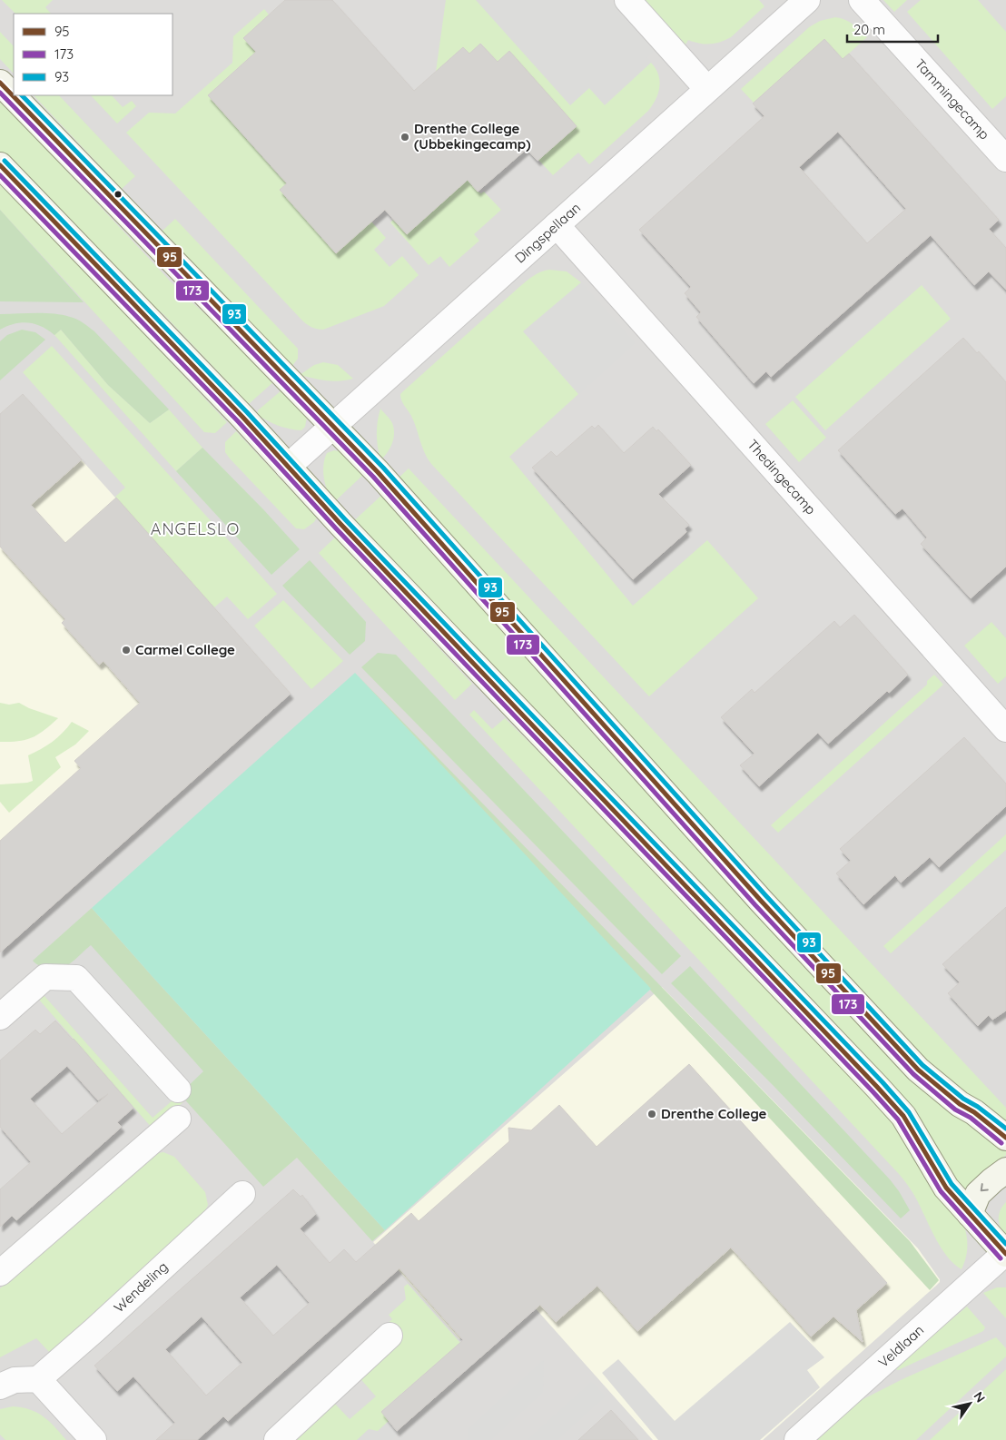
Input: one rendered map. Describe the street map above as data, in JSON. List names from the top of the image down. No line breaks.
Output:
{"streets":{"street":["Tammingecamp","Dingspellaan","Thedingecamp","Wendeling","Veldlaan"]},"crossings":[["Dingspellaan","Thedingecamp"]],"districts":["ANGELSLO"],"places":["Drenthe College (Ubbekingecamp)","Carmel College","Drenthe College"],"lines":["transit line 95","transit line 173","transit line 93"],"legend":["95","173","93"],"scale_bar":"20 m","north":"top right"}
